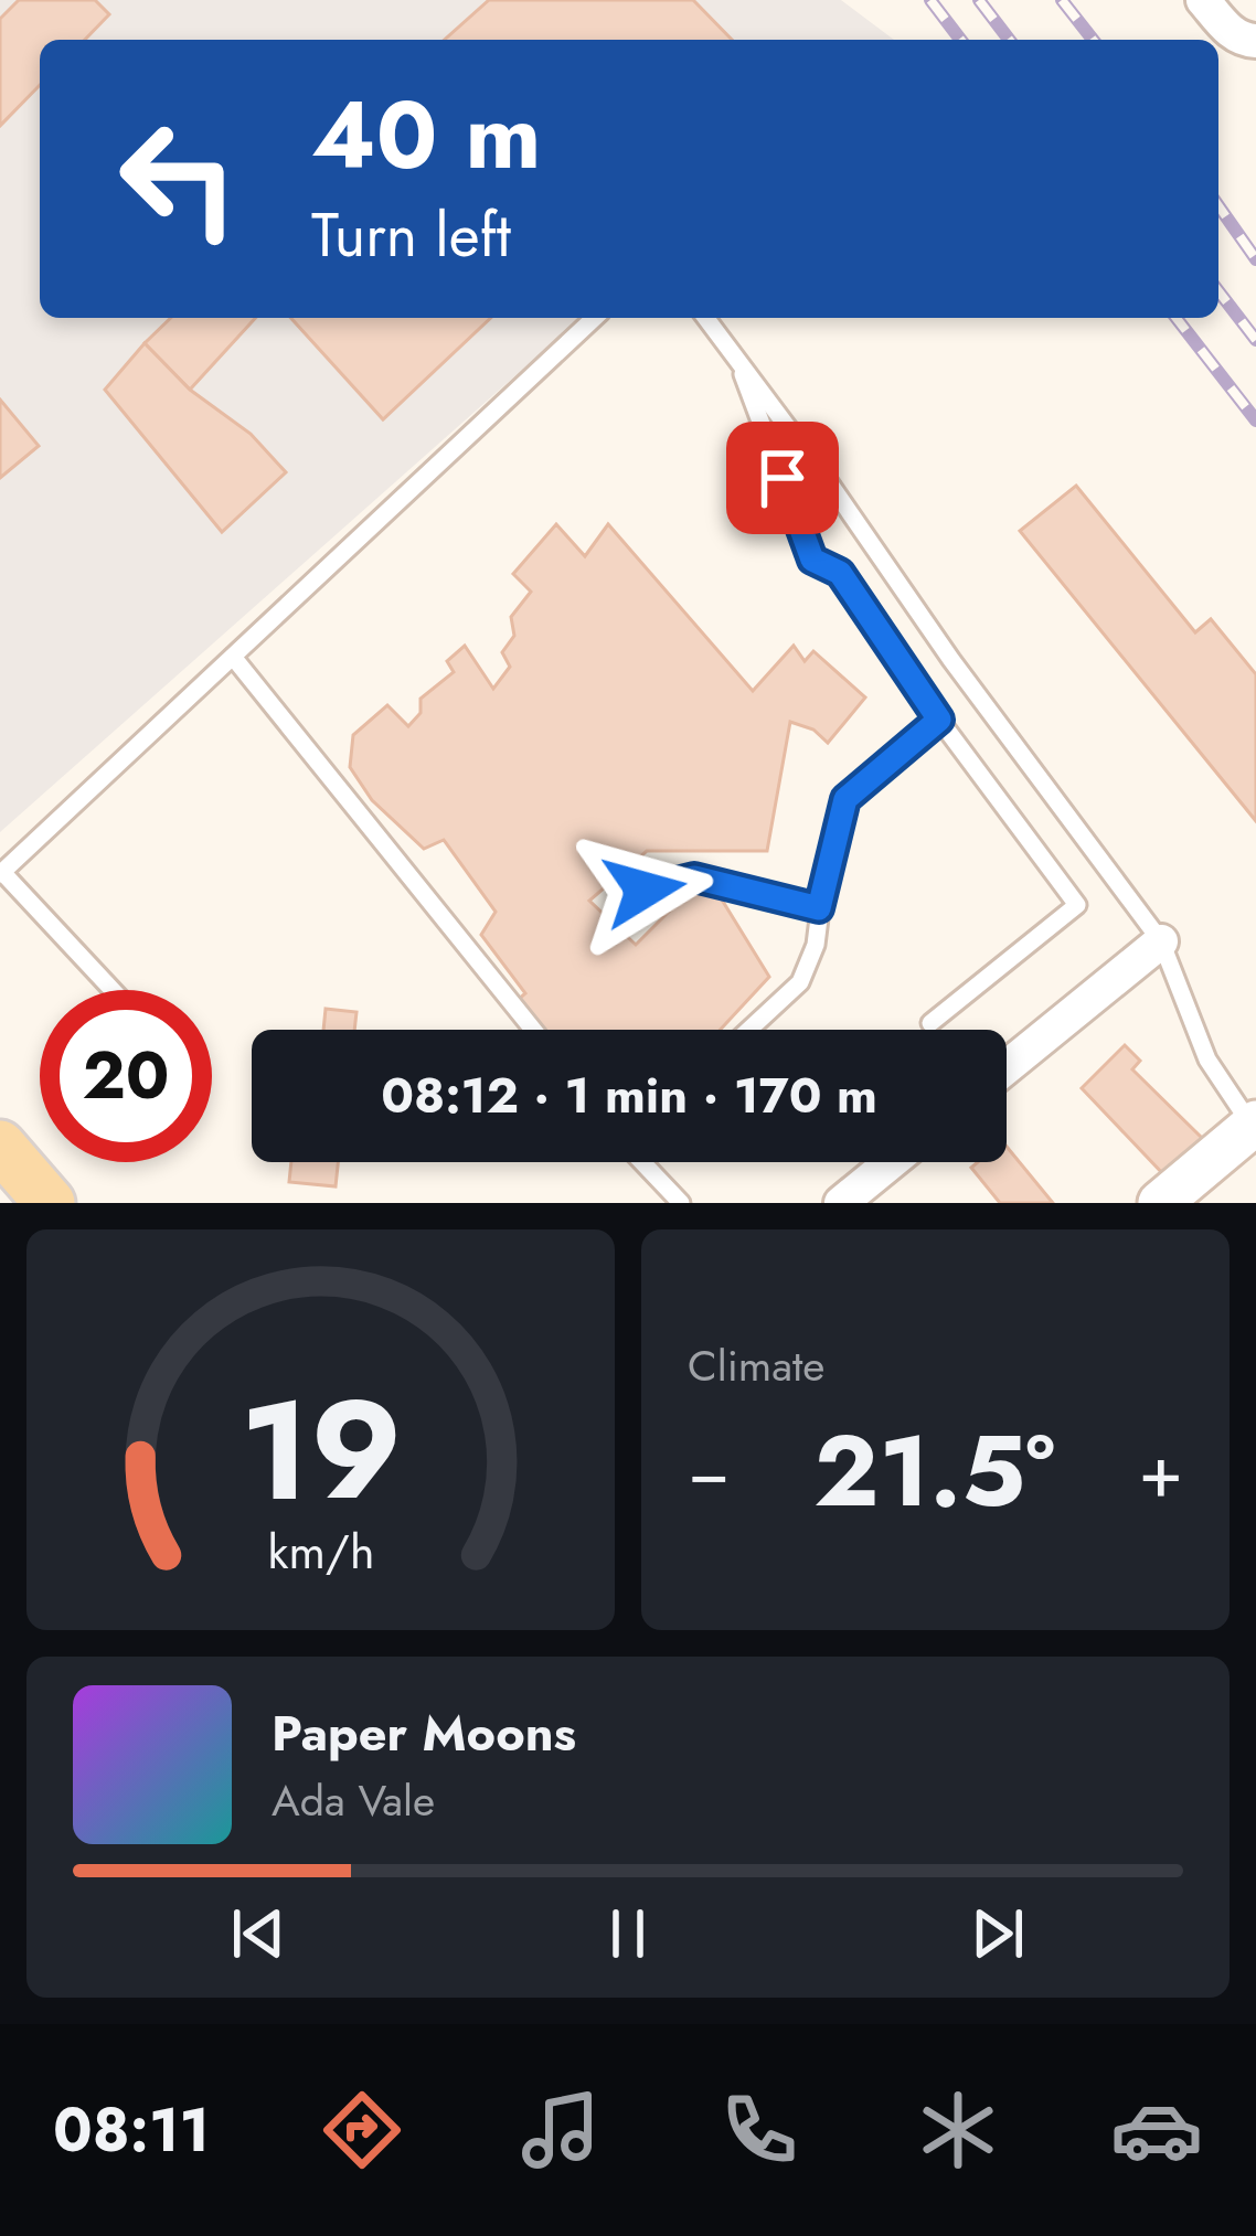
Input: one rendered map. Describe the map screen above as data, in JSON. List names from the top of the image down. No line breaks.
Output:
{"page":{"turn":["40 m","Turn left"],"limit":"20","trip":"08:12 · 1 min · 170 m","tile":"Climate","heat":["−","21.5°","+"],"song":["Paper Moons","Ada Vale"],"tabs":"08:11","gauge":["19","km/h"]}}
